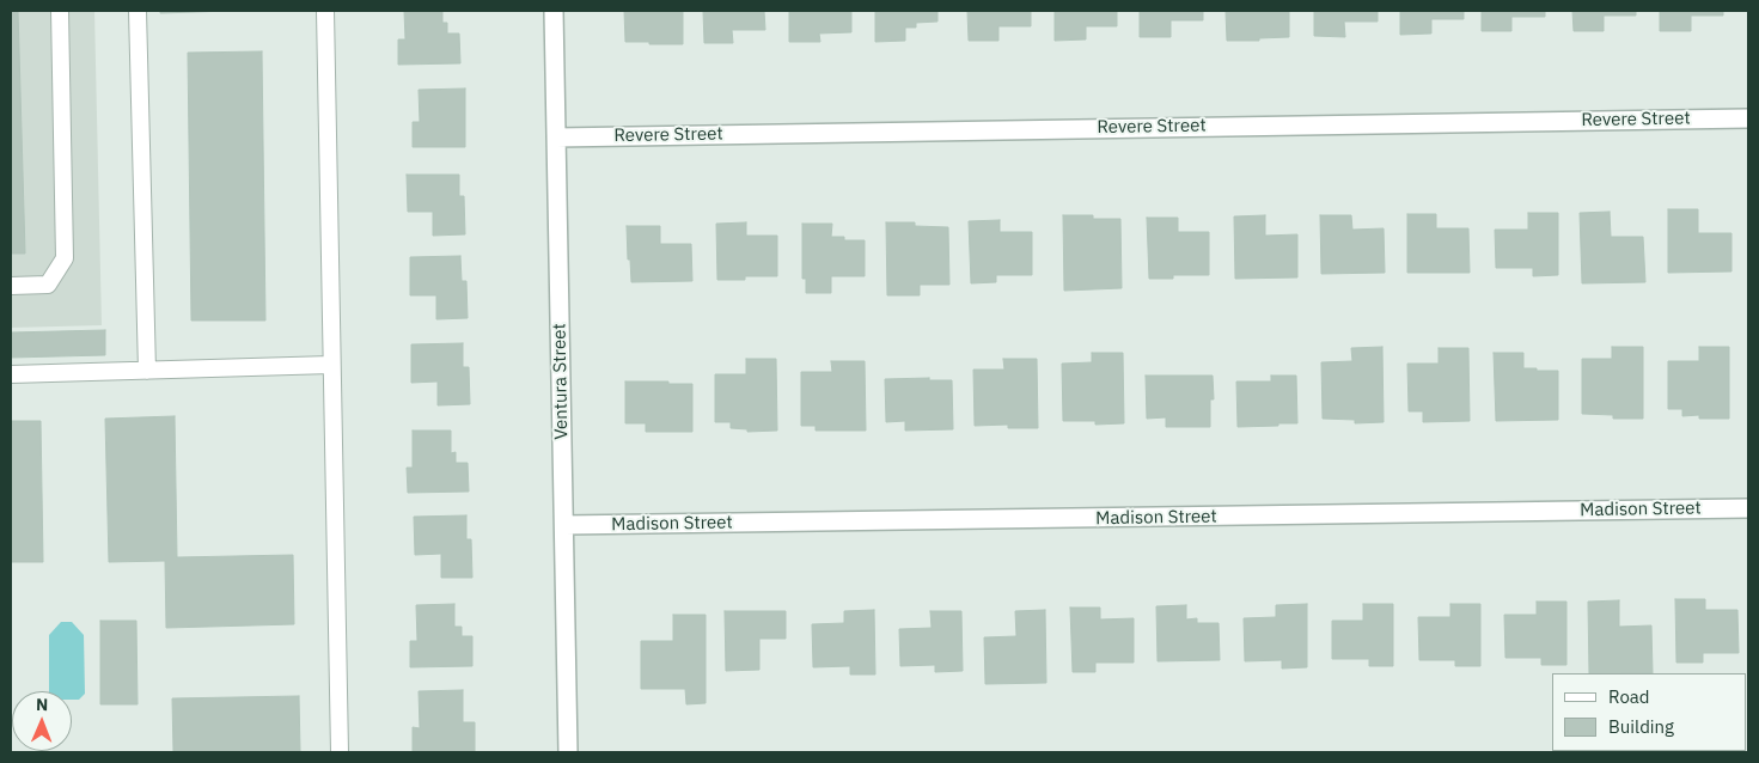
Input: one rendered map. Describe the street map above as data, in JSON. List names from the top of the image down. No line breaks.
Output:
{"streets":{"street":["Revere Street","Ventura Street","Madison Street"]},"crossings":[["Revere Street","Ventura Street"],["Ventura Street","Madison Street"]],"legend":["Road","Building"],"north":"top"}
